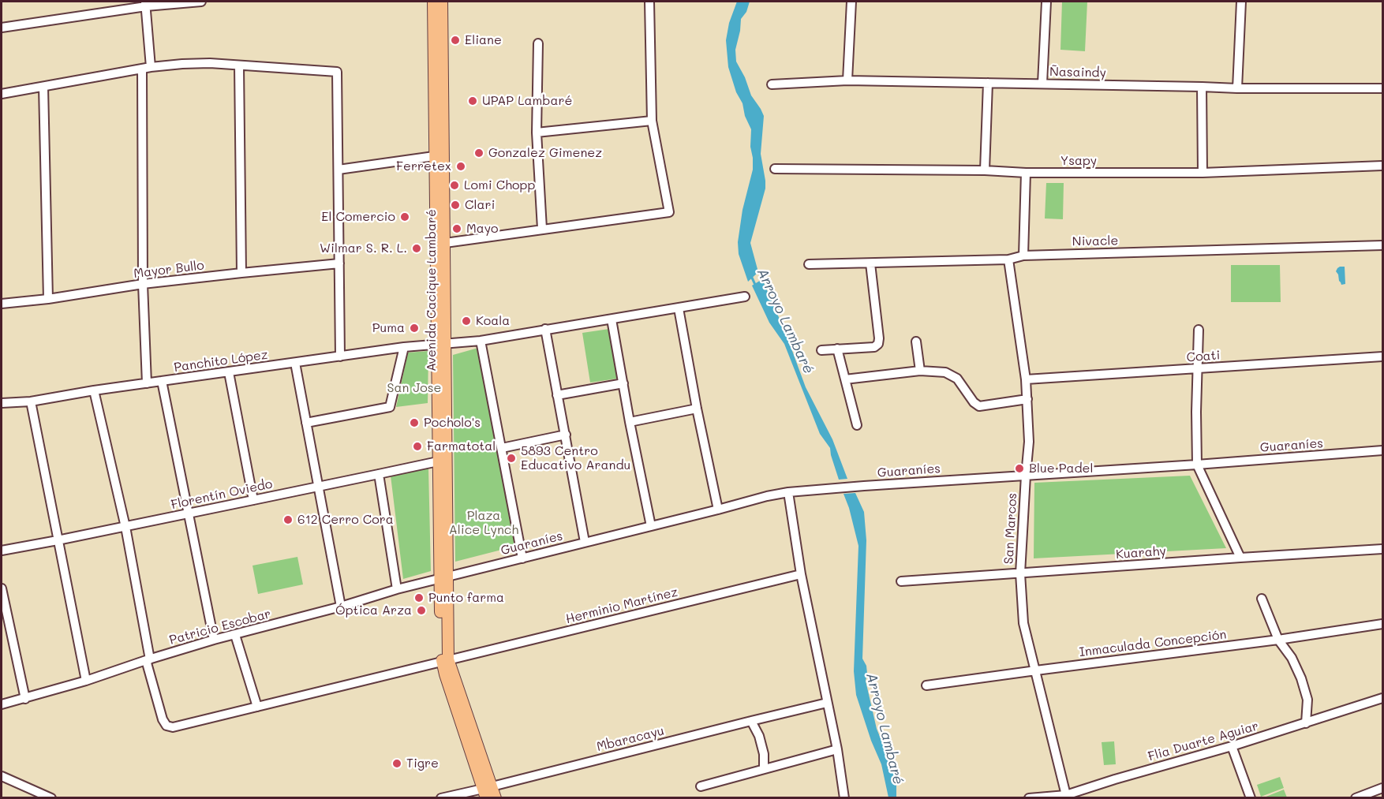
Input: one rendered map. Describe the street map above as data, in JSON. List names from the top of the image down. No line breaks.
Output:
{"streets":{"main road":["Avenida Cacique Lambaré"],"street":["Ñasaindy","Ysapy","Nivacle","Mayor Bullo","Coati","Panchito López","Guaraníes","Florentín Oviedo","San Marcos","Kuarahy","Herminio Martínez","Patricio Escobar","Inmaculada Concepción","Mbaracayu","Flia Duarte Aguiar"]},"crossings":[["Nivacle","San Marcos"],["Avenida Cacique Lambaré","Panchito López"],["Avenida Cacique Lambaré","Guaraníes"],["Avenida Cacique Lambaré","Florentín Oviedo"],["Avenida Cacique Lambaré","Herminio Martínez"],["Avenida Cacique Lambaré","Patricio Escobar"],["Avenida Cacique Lambaré","Mbaracayu"],["Coati","San Marcos"],["Guaraníes","San Marcos"],["Guaraníes","Patricio Escobar"],["San Marcos","Kuarahy"],["San Marcos","Inmaculada Concepción"],["San Marcos","Flia Duarte Aguiar"],["Herminio Martínez","Patricio Escobar"]],"water":["Arroyo Lambaré"],"parks":["San Jose","Plaza Alice Lynch"],"places":["Eliane","UPAP Lambaré","Gonzalez Gimenez","Ferretex","Lomi Chopp","Clari","El Comercio","Mayo","Wilmar S. R. L.","Koala","Puma","Pocholo's","Farmatotal","5893 Centro Educativo Arandu","Blue Padel","612 Cerro Cora","Punto farma","Óptica Arza","Tigre"]}
